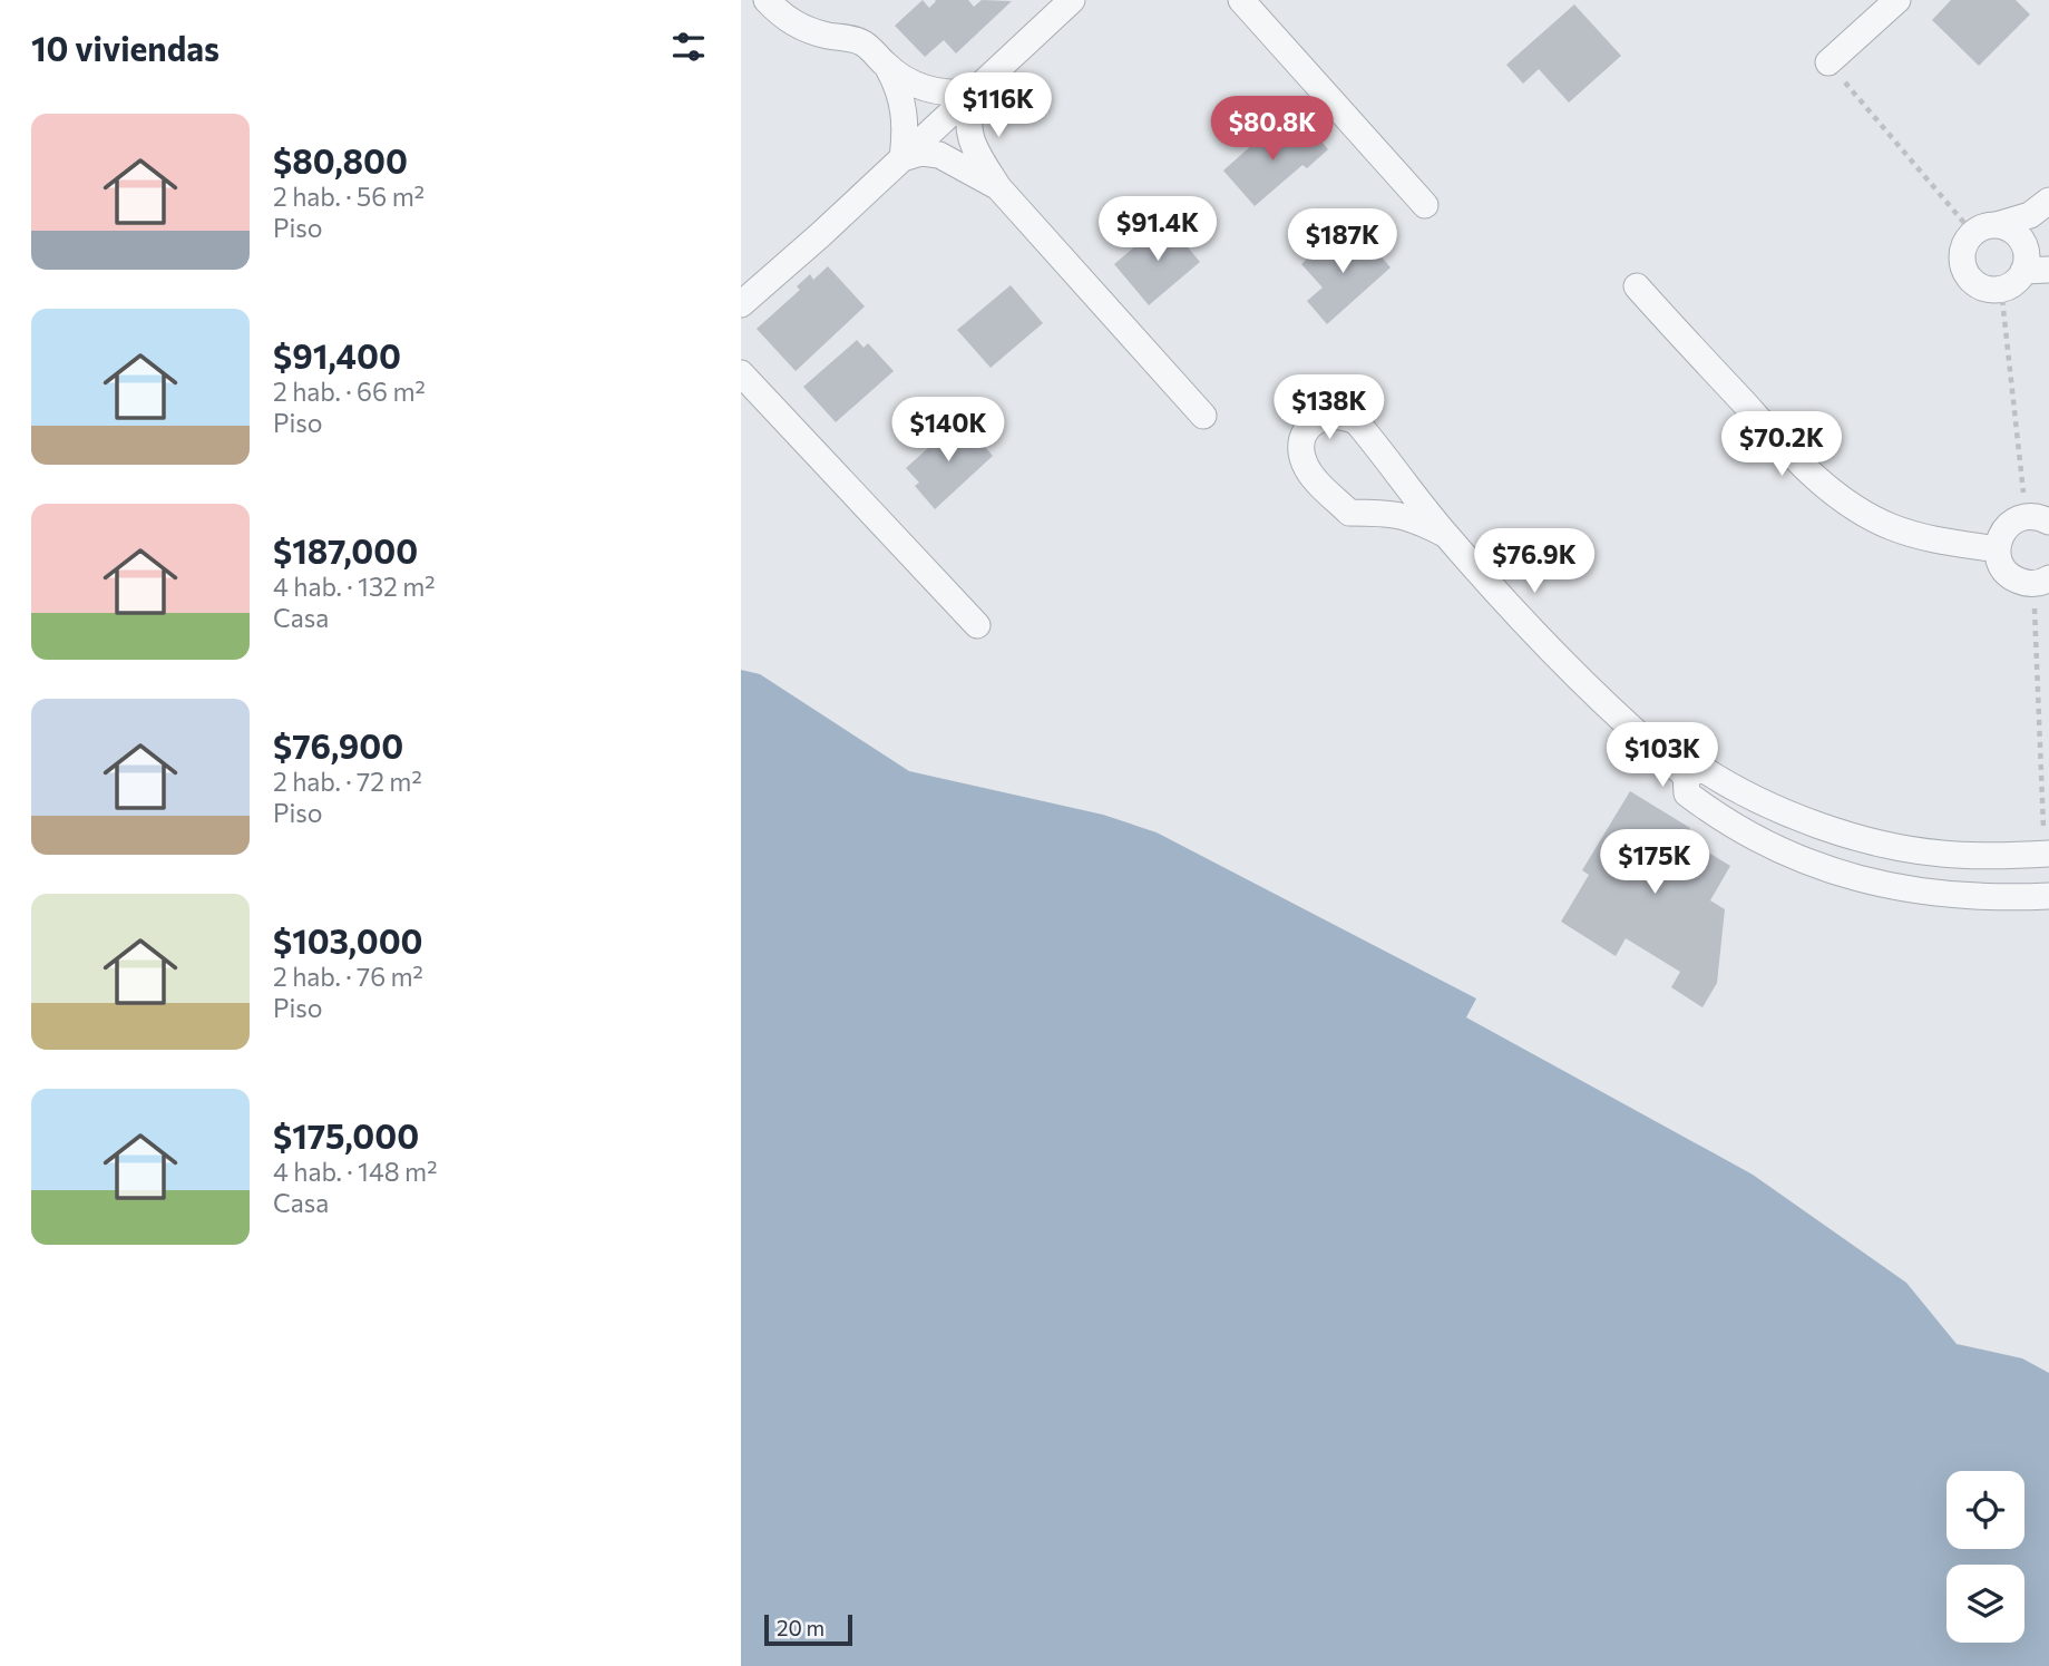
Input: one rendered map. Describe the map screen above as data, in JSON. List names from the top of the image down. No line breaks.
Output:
{"scale_bar":"20 m","page":{"heading":"10 viviendas","price":["$116K","$80.8K","$91.4K","$187K","$138K","$140K","$70.2K","$76.9K","$103K","$175K"],"list":[{"name":"$80,800","note":"2 hab. · 56 m² · Piso"},{"name":"$91,400","note":"2 hab. · 66 m² · Piso"},{"name":"$187,000","note":"4 hab. · 132 m² · Casa"},{"name":"$76,900","note":"2 hab. · 72 m² · Piso"},{"name":"$103,000","note":"2 hab. · 76 m² · Piso"},{"name":"$175,000","note":"4 hab. · 148 m² · Casa"}],"scale":"20 m"}}
